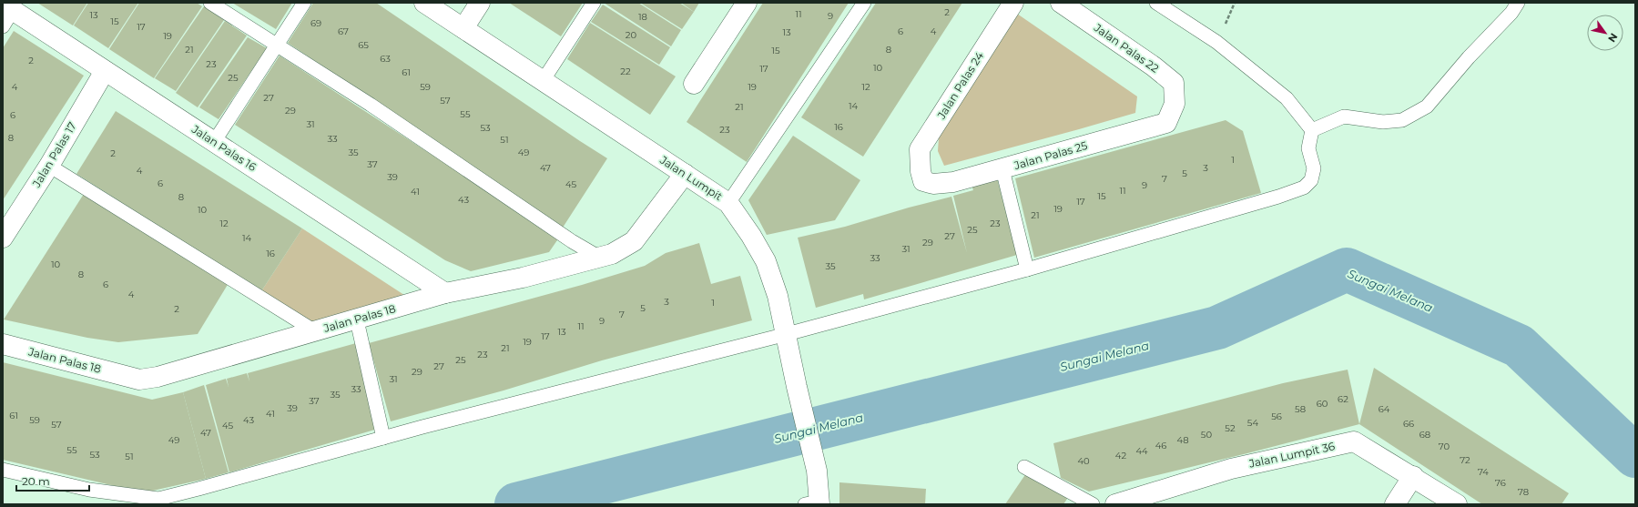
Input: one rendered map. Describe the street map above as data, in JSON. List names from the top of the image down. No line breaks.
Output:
{"streets":{"street":["Jalan Palas 22","Jalan Palas 24","Jalan Palas 16","Jalan Palas 17","Jalan Palas 25","Jalan Lumpit","Jalan Palas 18","Jalan Lumpit 36"]},"crossings":[["Jalan Palas 22","Jalan Palas 25"],["Jalan Palas 24","Jalan Palas 25"],["Jalan Palas 16","Jalan Palas 17"],["Jalan Palas 16","Jalan Palas 18"],["Jalan Lumpit","Jalan Palas 18"]],"water":["Sungai Melana"],"house_numbers":["2","11","13","9","18","15","69","17","67","6","4","13","20","19","65","21","8","15","63","2","23","10","17","22","61","25","4","59","19","12","27","57","14","21","29","55","6","31","16","53","23","8","33","51","35","49","2","1","37","47","3","4","5","39","7","6","45","9","11","41","15","8","43","17","19","10","21","12","23","25","27","14","29","31","16","33","10","35","8","6","4","3","1","5","2","7","9","11","13","17","19","21","23","25","27","29","31","33","35","62","37","60","39","58","64","41","61","56","59","43","54","66","57","45","52","47","50","68","49","48","46","70","55","44","53","42","51","72","40","74","76","78"],"scale_bar":"20 m","north":"bottom right"}
